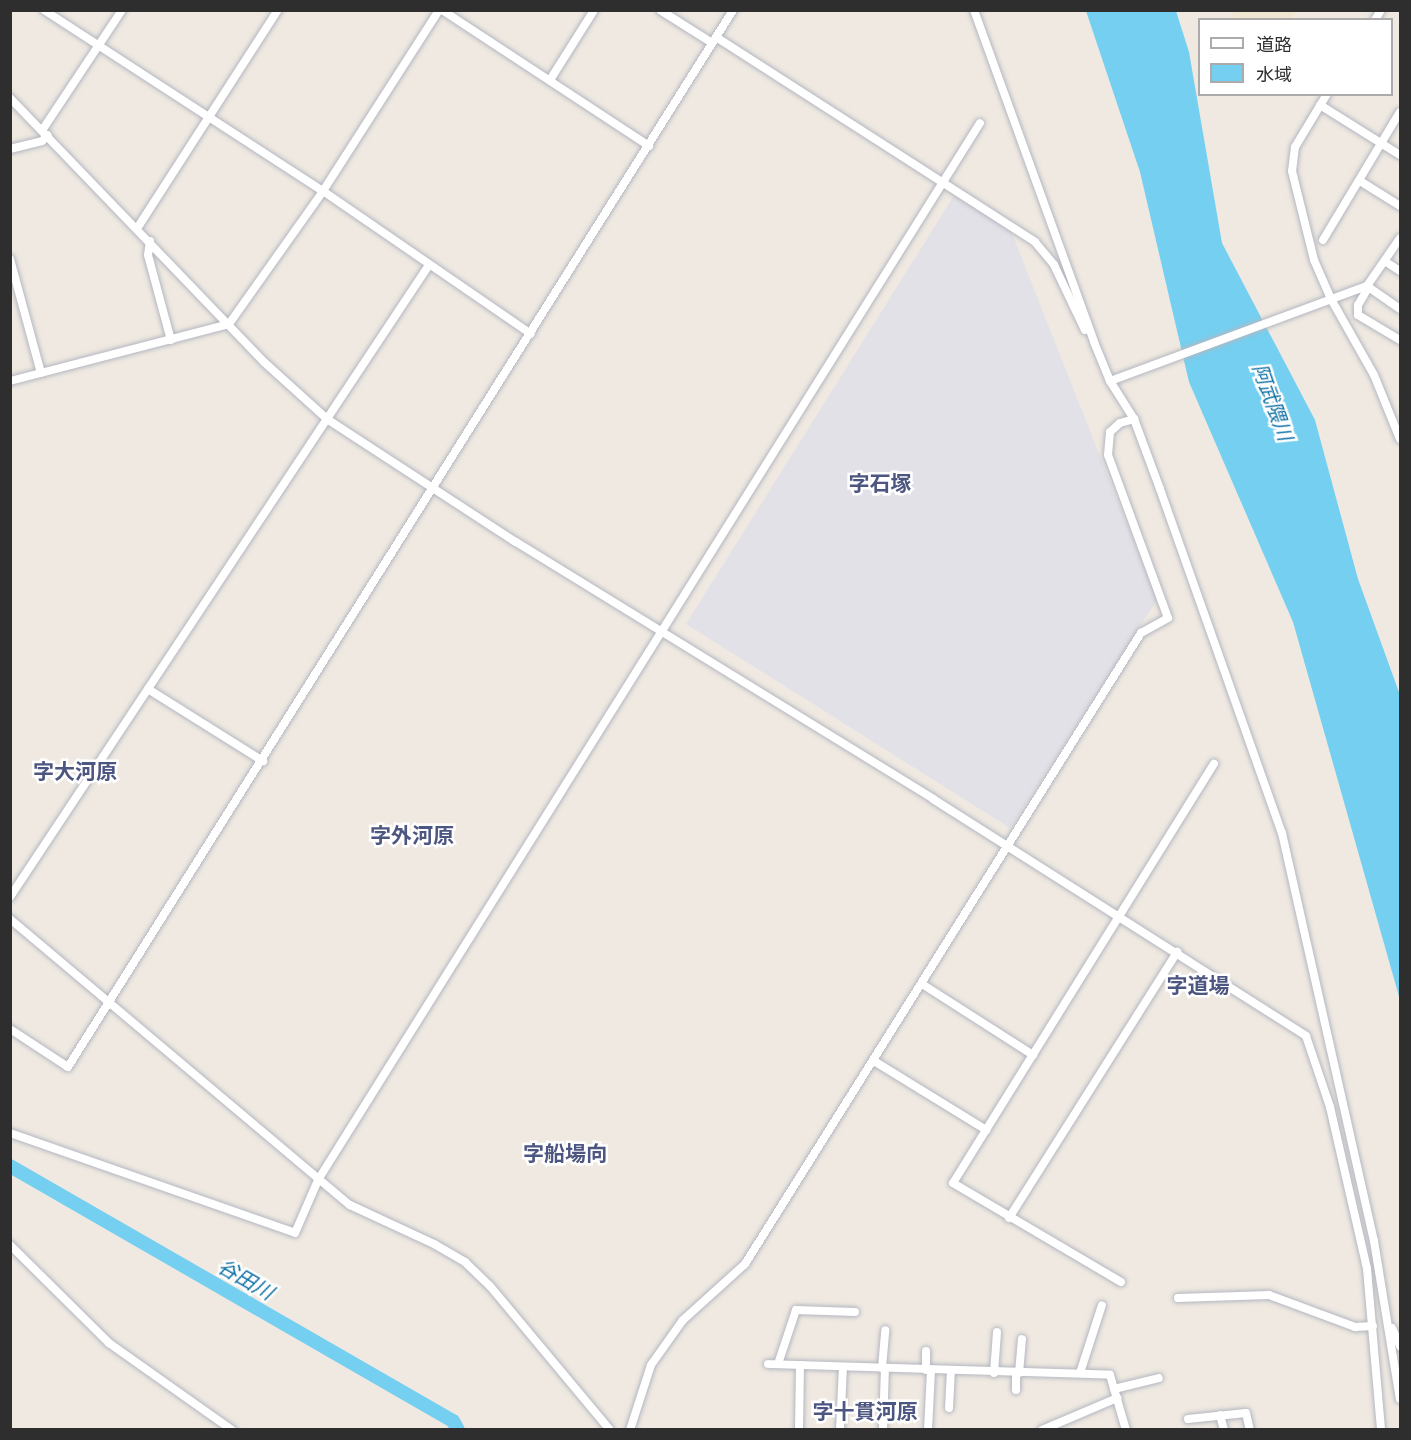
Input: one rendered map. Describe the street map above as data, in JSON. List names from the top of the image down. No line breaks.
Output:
{"districts":["字石塚","字大河原","字外河原","字道場","字船場向","字十貫河原"],"water":["阿武隈川","谷田川"],"legend":["道路","水域"]}
